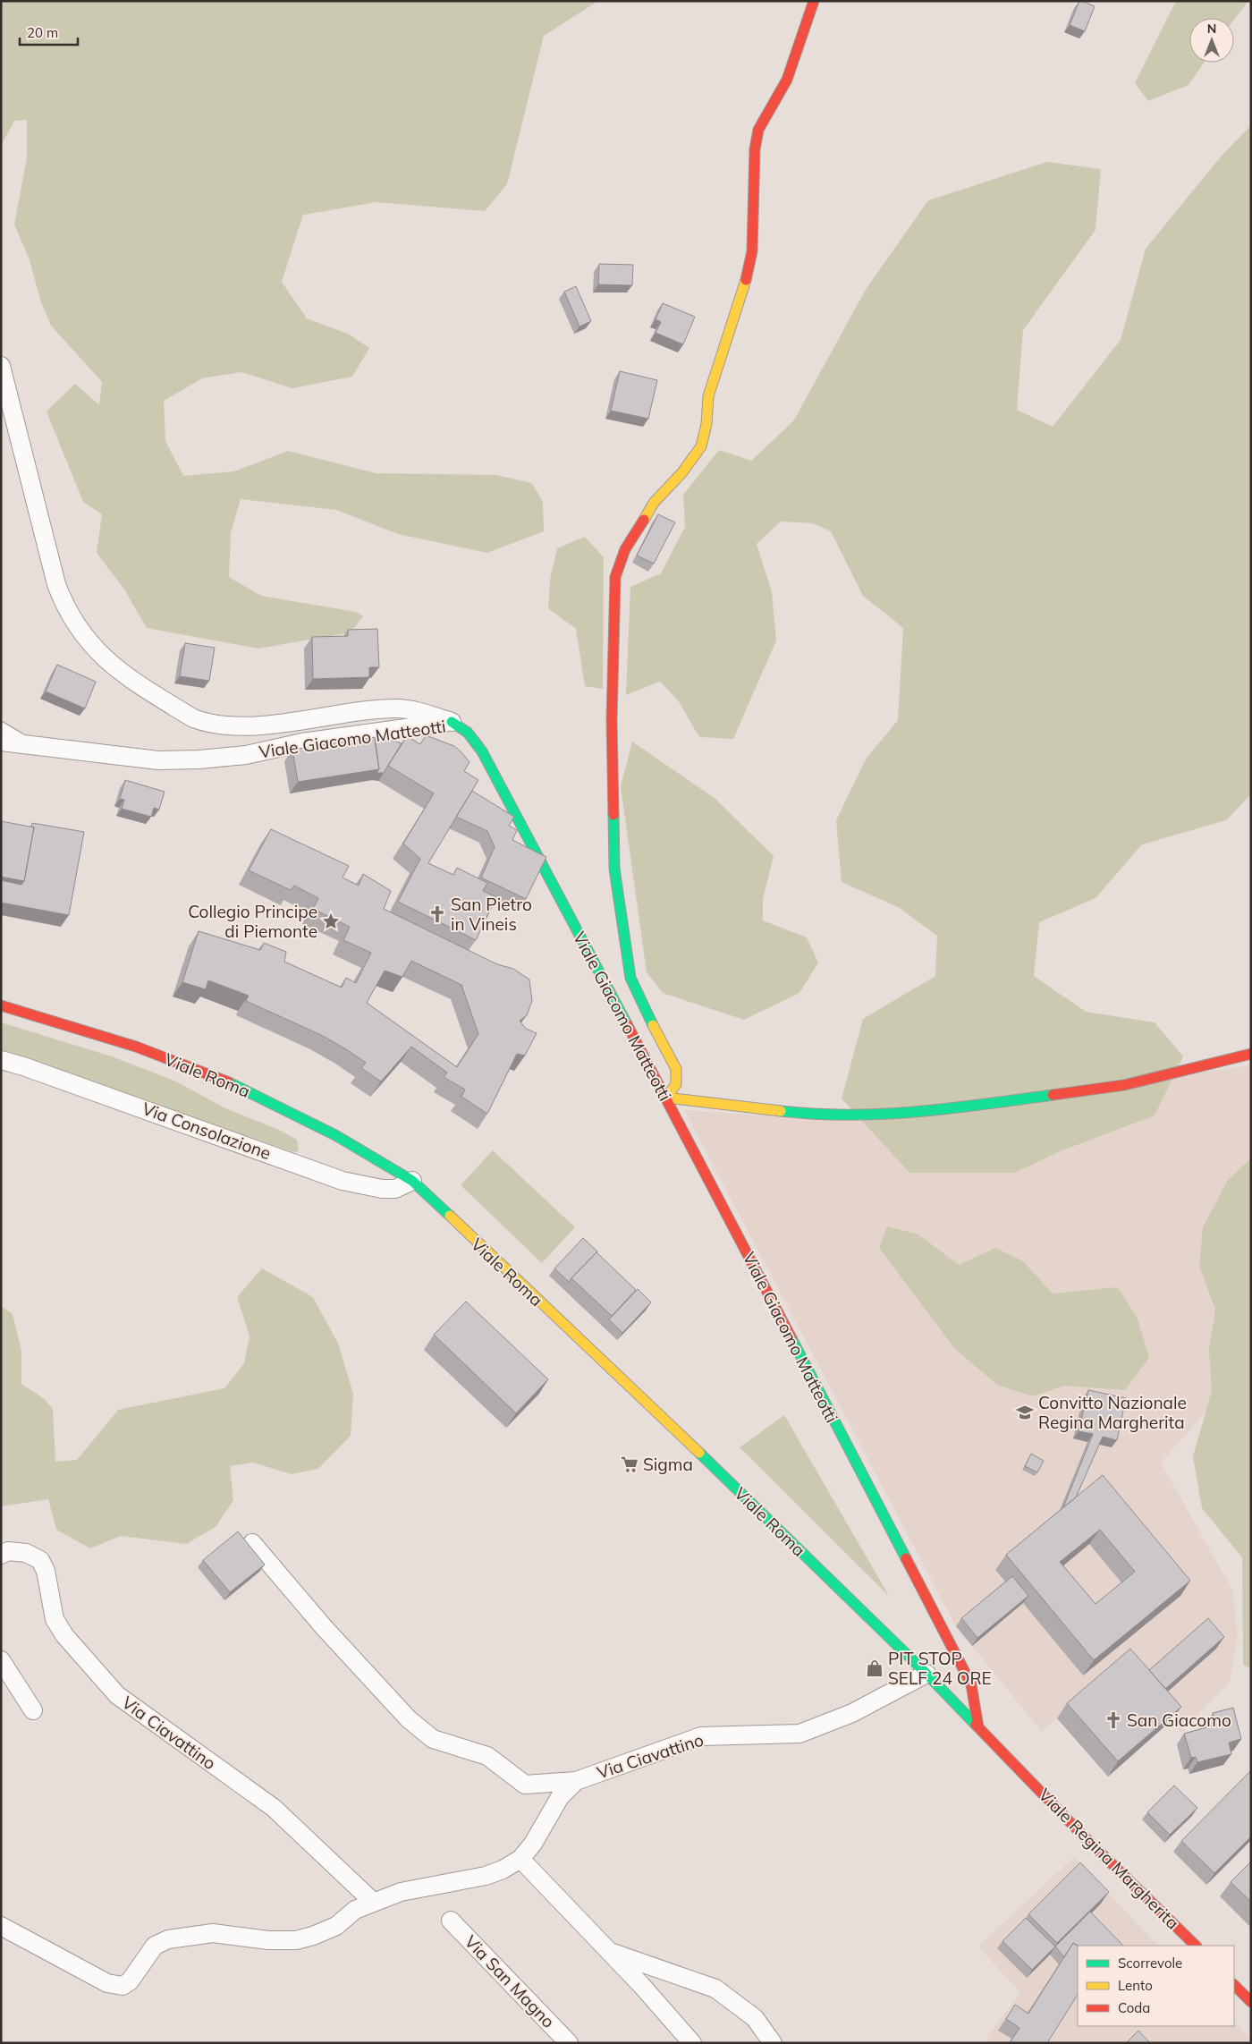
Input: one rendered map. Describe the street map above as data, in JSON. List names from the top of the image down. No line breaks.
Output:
{"streets":{"street":["Viale Giacomo Matteotti","Viale Roma","Via Consolazione","Via Ciavattino","Viale Regina Margherita","Via San Magno"]},"crossings":[["Viale Giacomo Matteotti","Viale Roma"],["Viale Giacomo Matteotti","Viale Regina Margherita"],["Viale Roma","Via Consolazione"],["Viale Roma","Via Ciavattino"],["Viale Roma","Viale Regina Margherita"]],"places":{"church":["San Pietro in Vineis","San Giacomo"],"place":["Collegio Principe di Piemonte"],"school or university":["Convitto Nazionale Regina Margherita"],"supermarket":["Sigma"],"shop":["PIT STOP SELF 24 ORE"]},"legend":["Scorrevole","Lento","Coda"],"scale_bar":"20 m","north":"top"}
